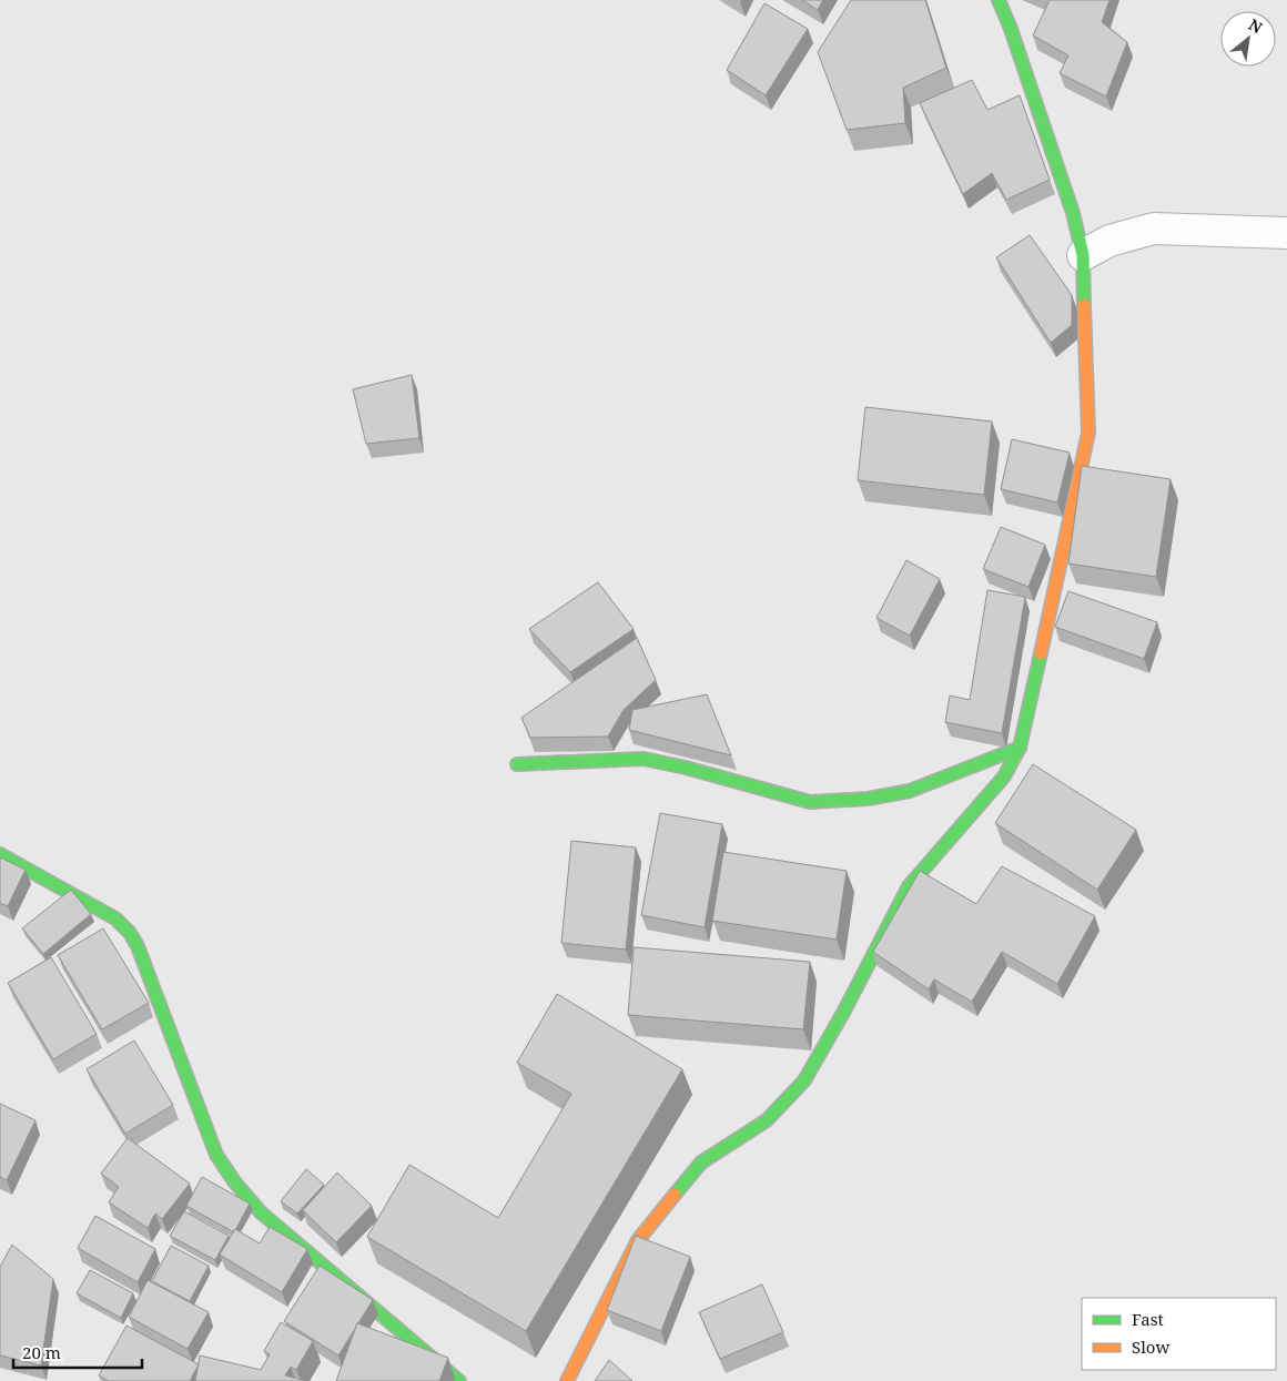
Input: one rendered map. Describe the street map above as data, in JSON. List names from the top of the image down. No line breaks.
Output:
{"legend":["Fast","Slow"],"scale_bar":"20 m","north":"top right"}
